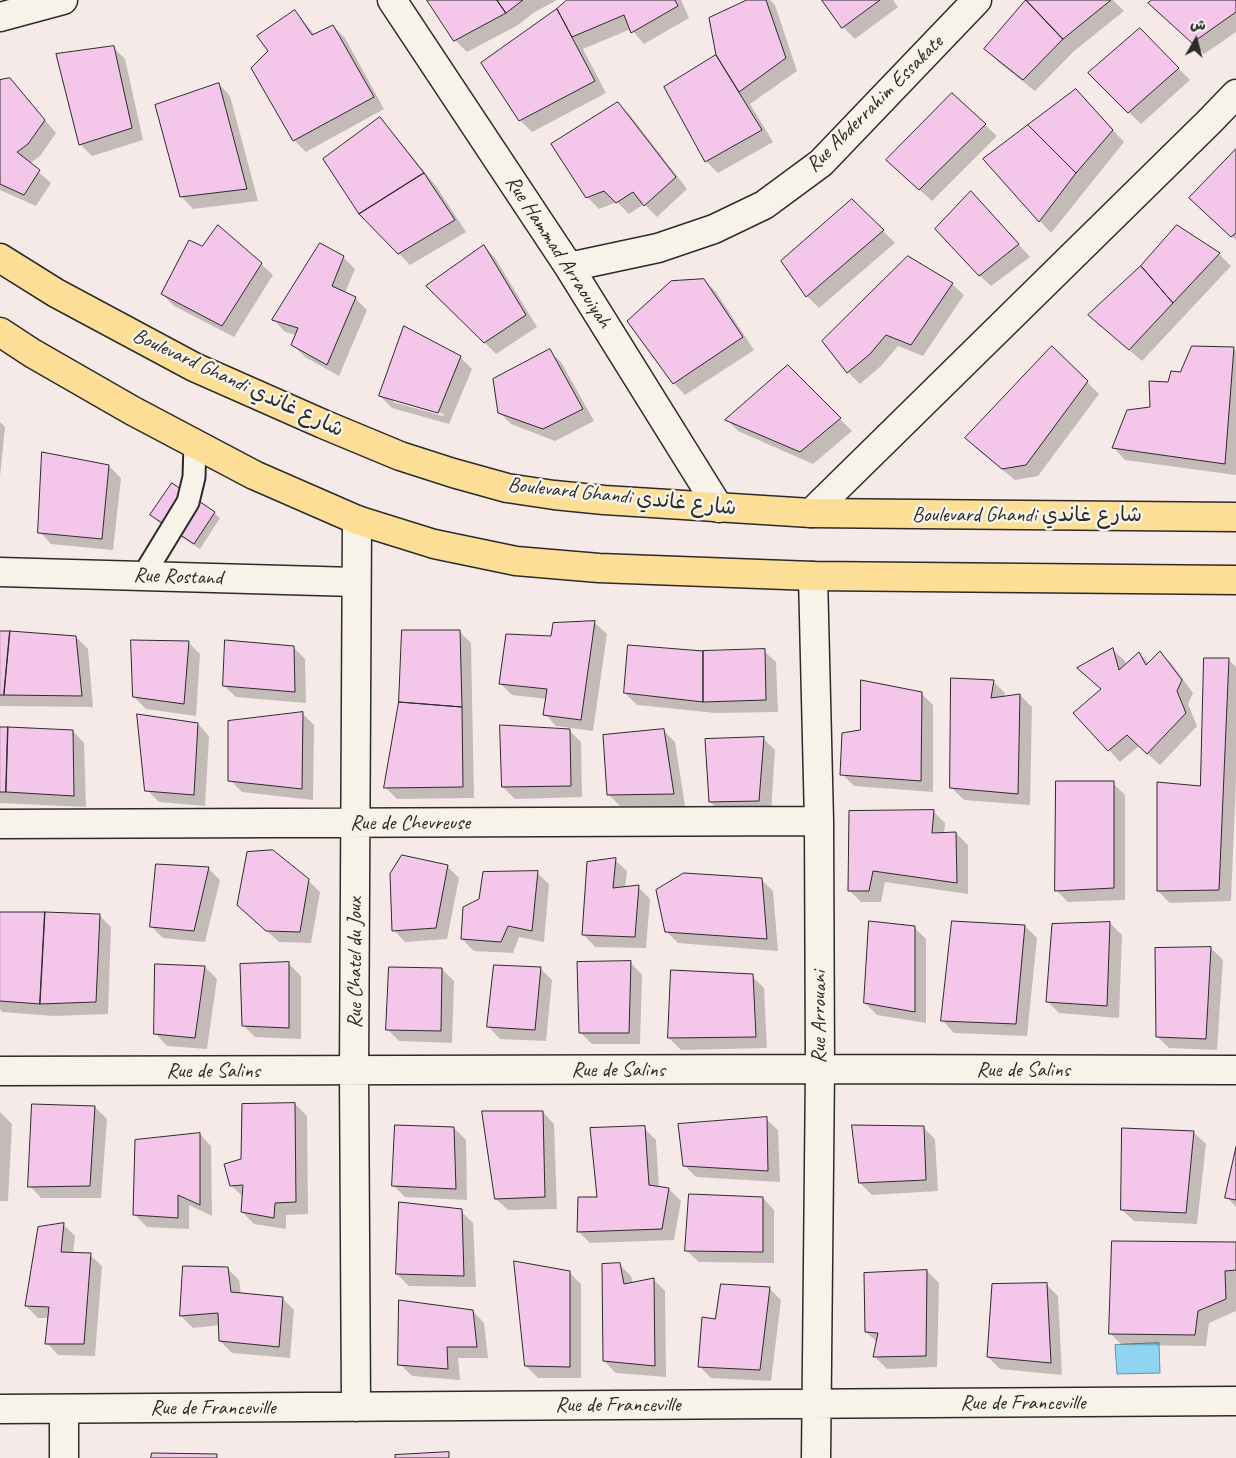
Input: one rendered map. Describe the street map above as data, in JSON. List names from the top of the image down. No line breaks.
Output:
{"streets":{"main road":["Boulevard Ghandi شارع غاندي"],"street":["Rue Abderrahim Essakate","Rue Hammad Arraouiyah","Rue Rostand","Rue de Chevreuse","Rue Chatel du Joux","Rue Arrouani","Rue de Salins","Rue de Franceville"]},"crossings":[["Rue Abderrahim Essakate","Rue Hammad Arraouiyah"],["Rue Hammad Arraouiyah","Boulevard Ghandi شارع غاندي"],["Rue Rostand","Rue Chatel du Joux"],["Rue de Chevreuse","Rue Chatel du Joux"],["Rue de Chevreuse","Rue Arrouani"],["Rue Chatel du Joux","Rue de Salins"],["Rue Chatel du Joux","Rue de Franceville"],["Rue Arrouani","Rue de Salins"],["Rue Arrouani","Rue de Franceville"]],"north":"top"}
